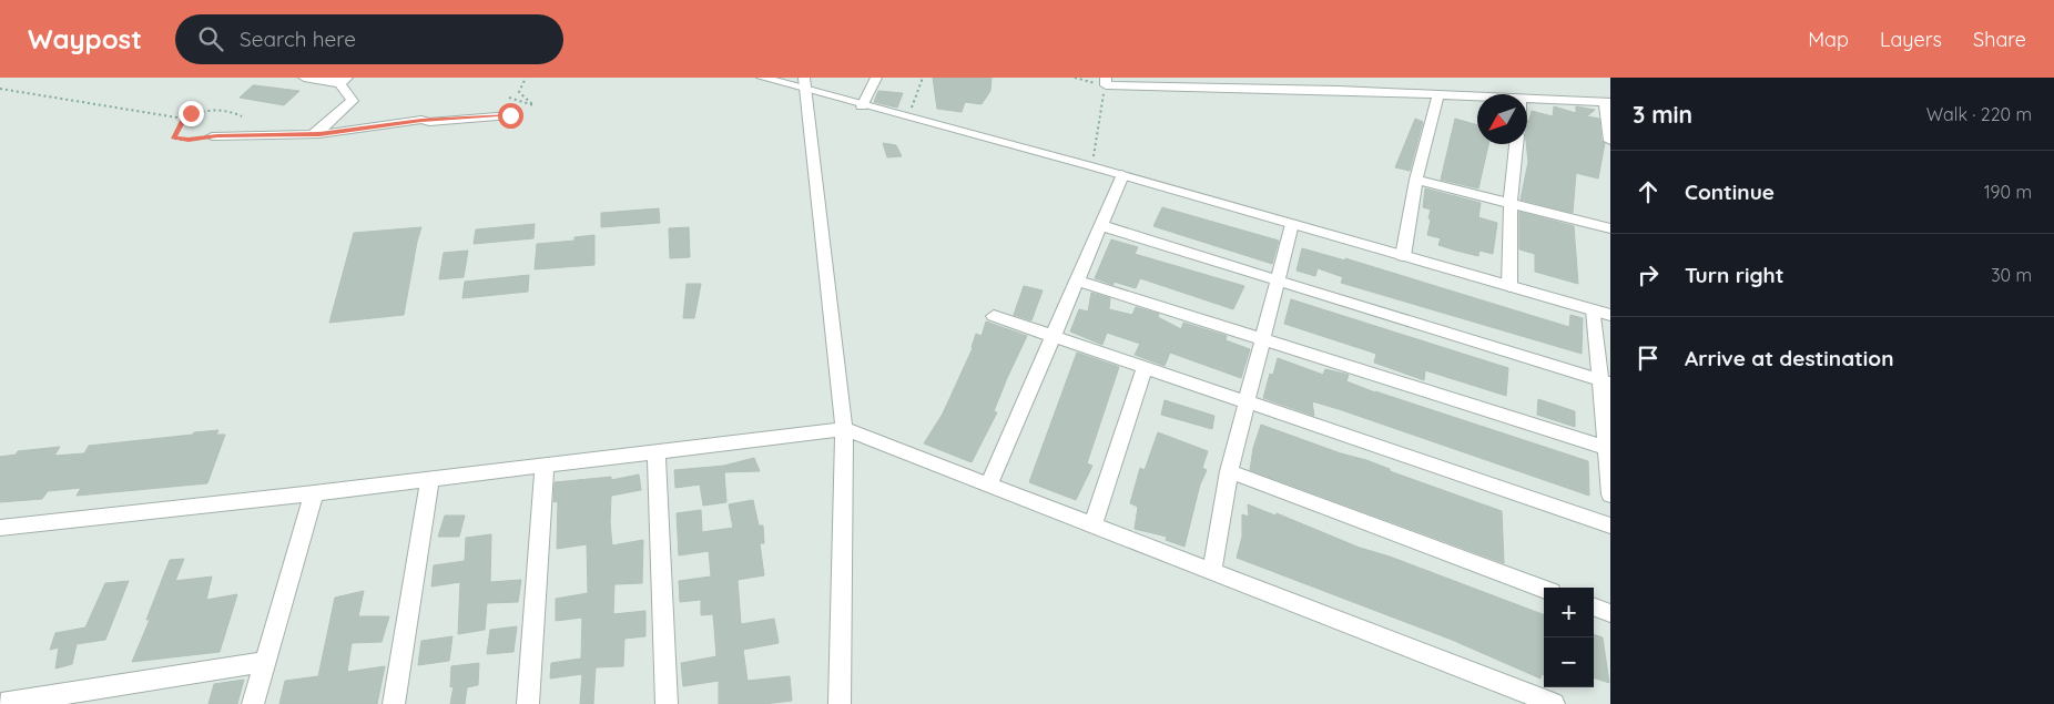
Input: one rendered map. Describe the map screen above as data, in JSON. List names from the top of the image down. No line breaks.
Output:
{"north":"bottom left","page":{"header":"Waypost","search":"Search here","nav":["Map","Layers","Share"],"heading":["3 min","Walk · 220 m"],"list":[["Continue","190 m"],["Turn right","30 m"],"Arrive at destination"],"map_buttons":["+","−"]}}
